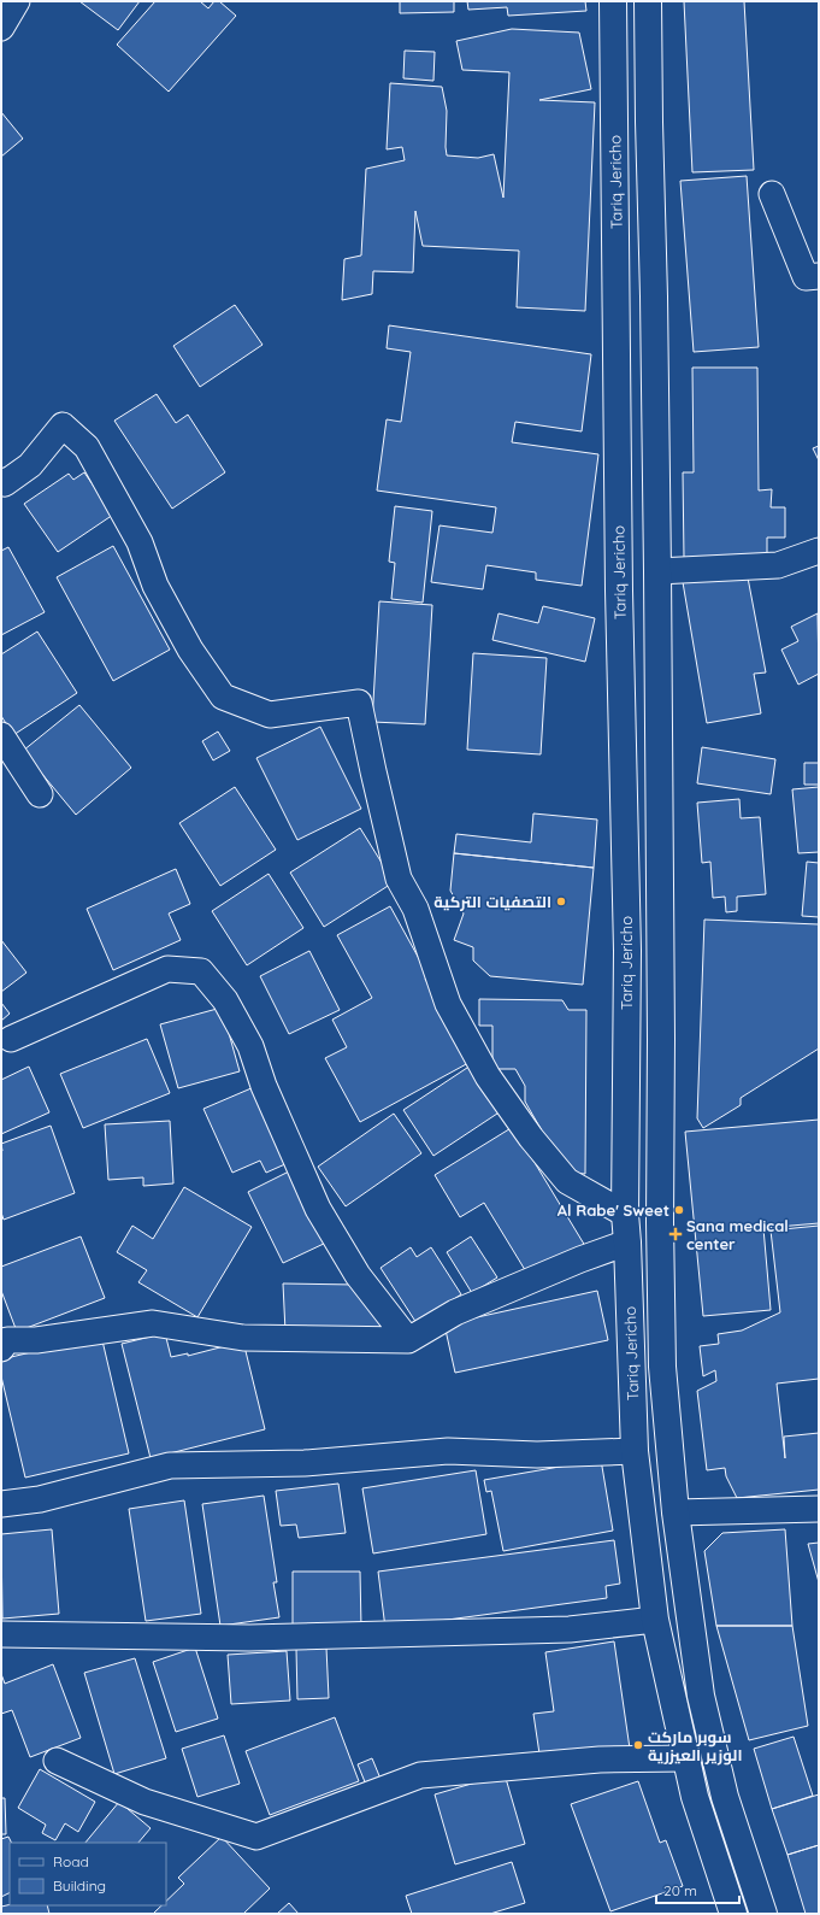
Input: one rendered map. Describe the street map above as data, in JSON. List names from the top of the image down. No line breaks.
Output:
{"streets":{"main road":["Tariq Jericho"]},"places":{"other":["التصفيات التركية","Al Rabe' Sweet","سوبر ماركت الوزير العيزرية"],"health":["Sana medical center"]},"legend":["Road","Building"],"scale_bar":"20 m"}
